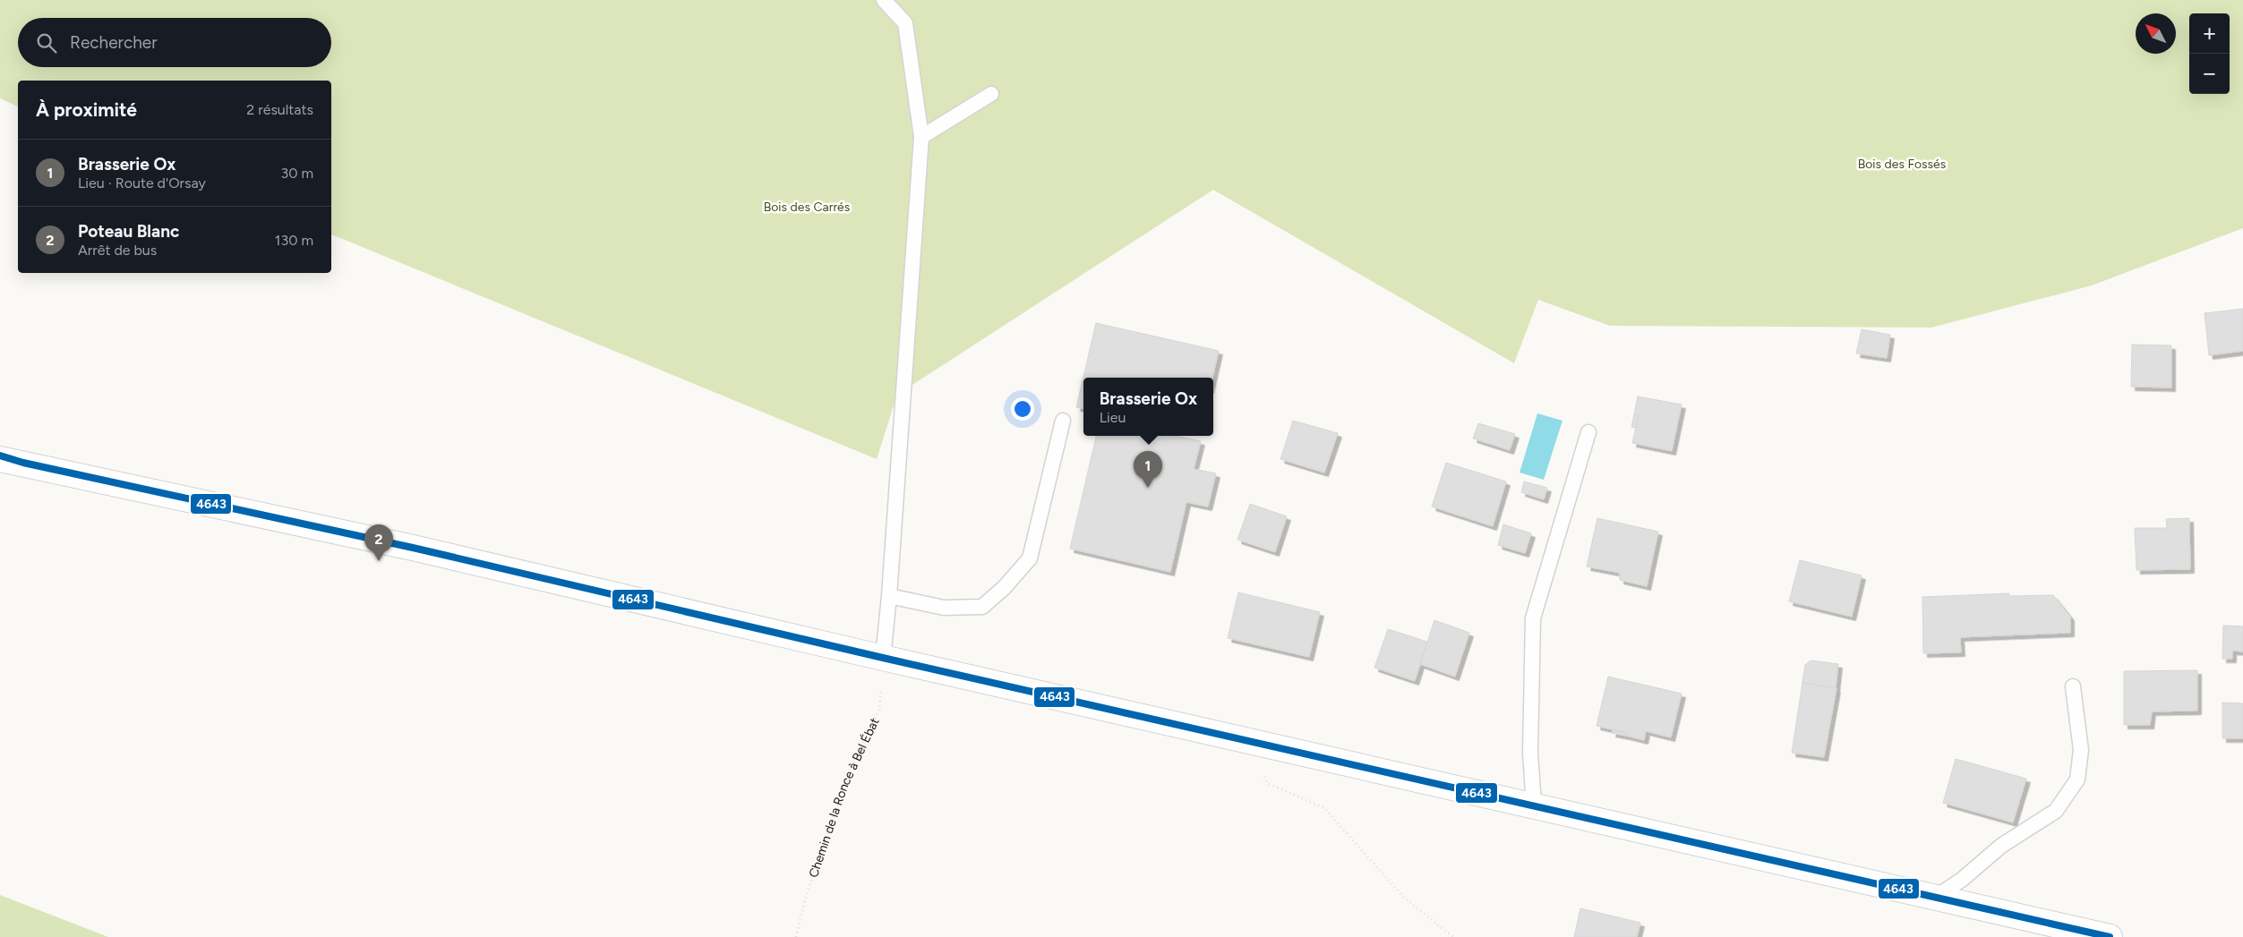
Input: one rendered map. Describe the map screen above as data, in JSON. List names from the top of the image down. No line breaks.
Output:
{"streets":{"path":["Chemin de la Ronce à Bel Ébat"]},"parks":["Bois des Fossés","Bois des Carrés"],"lines":["transit line 4643"],"north":"top left","page":{"map_buttons":["+","−"],"search":"Rechercher","heading":["À proximité","2 résultats"],"list":[{"mark":"1","name":"Brasserie Ox","note":"Lieu · Route d'Orsay","value":"30 m"},{"mark":"2","name":"Poteau Blanc","note":"Arrêt de bus","value":"130 m"}],"popup":["Brasserie Ox","Lieu"],"pins":["1","2"]}}
